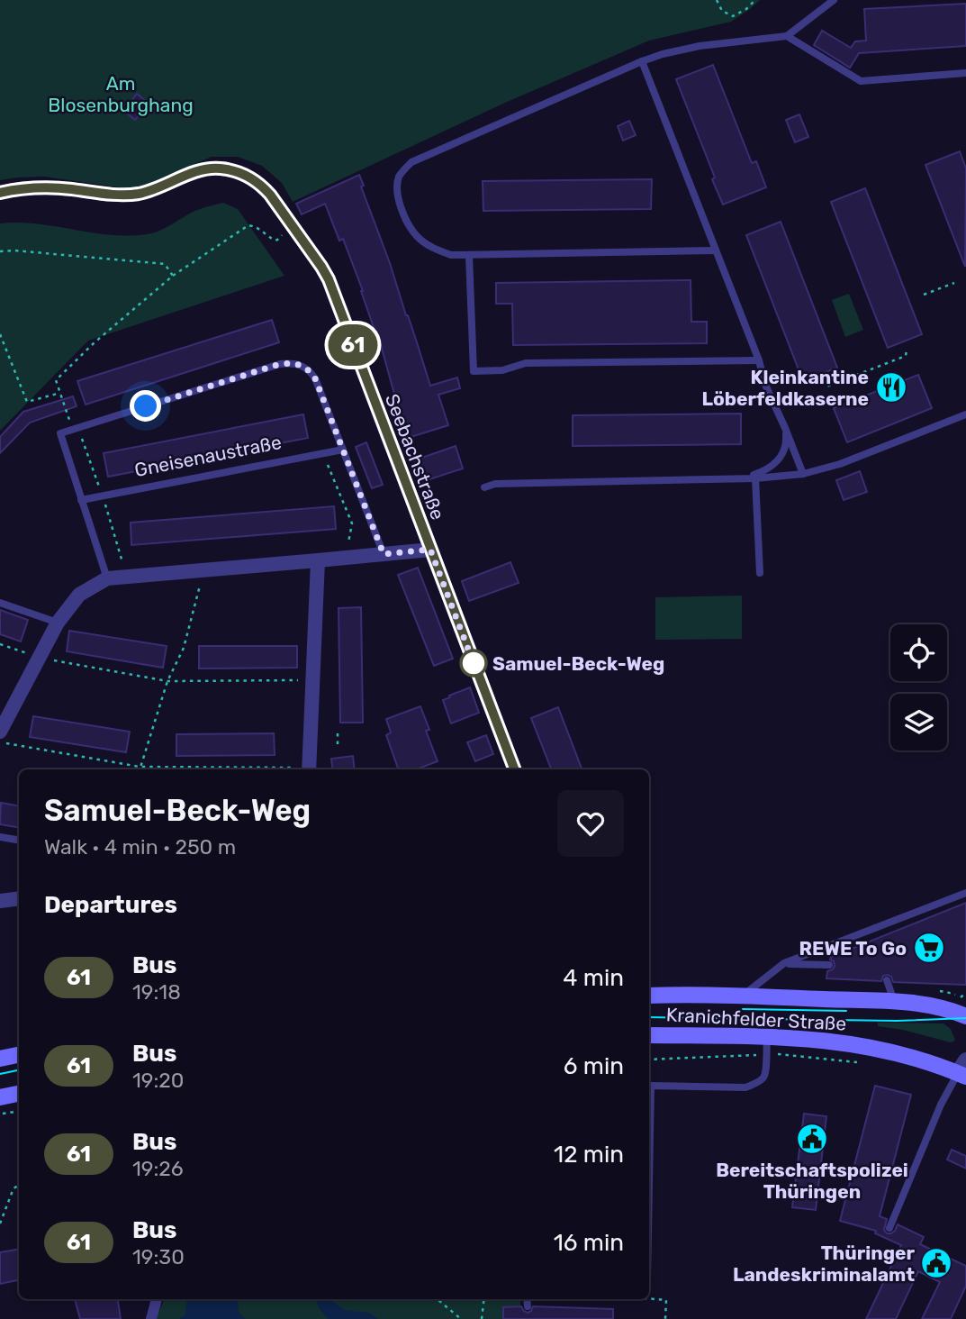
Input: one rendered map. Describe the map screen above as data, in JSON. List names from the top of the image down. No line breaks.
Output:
{"streets":{"main road":["Kranichfelder Straße"],"street":["Seebachstraße"],"lane":["Gneisenaustraße"]},"parks":["Am Blosenburghang"],"places":{"restaurant":["Kleinkantine Löberfeldkaserne"],"other":["Samuel-Beck-Weg"],"supermarket":["REWE To Go"],"public building":["Bereitschaftspolizei Thüringen","Thüringer Landeskriminalamt"]},"lines":["bus line 61"],"page":{"on_map":"61","heading":[["Samuel-Beck-Weg","Walk · 4 min · 250 m"],"Departures"],"list":[{"mark":"61","name":"Bus","note":"19:18","value":"4 min"},{"mark":"61","name":"Bus","note":"19:20","value":"6 min"},{"mark":"61","name":"Bus","note":"19:26","value":"12 min"},{"mark":"61","name":"Bus","note":"19:30","value":"16 min"}]}}
